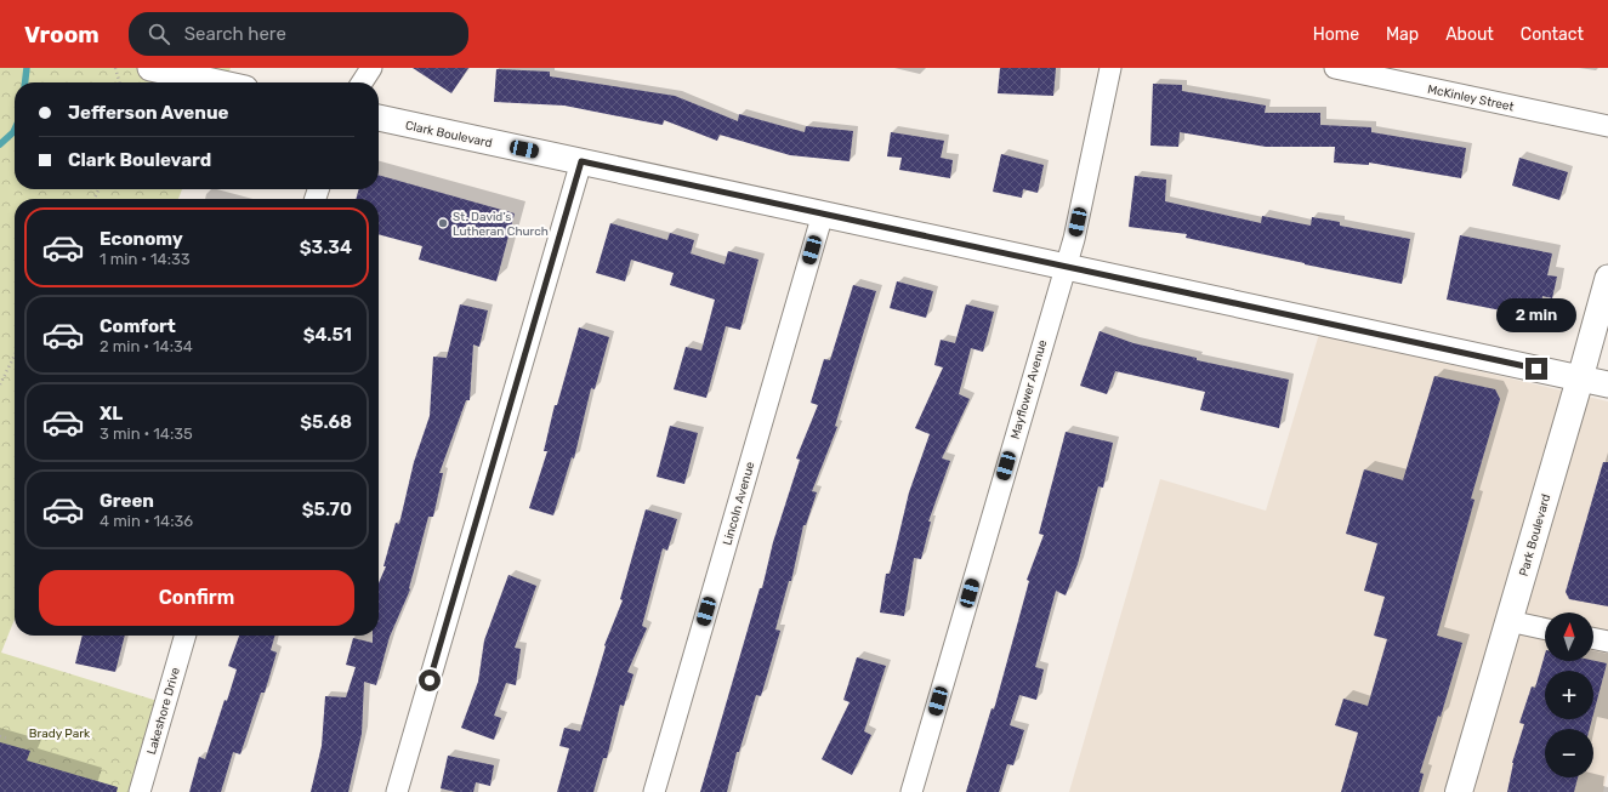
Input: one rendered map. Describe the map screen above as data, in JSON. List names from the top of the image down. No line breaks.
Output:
{"streets":{"main road":["Park Boulevard"],"street":["McKinley Street","Clark Boulevard","Mayflower Avenue","Lincoln Avenue","Lakeshore Drive"]},"crossings":[["Clark Boulevard","Mayflower Avenue"],["Clark Boulevard","Lincoln Avenue"],["Clark Boulevard","Park Boulevard"]],"parks":["Brady Park"],"places":["St. David's Lutheran Church"],"north":"top","page":{"header":"Vroom","search":"Search here","nav":["Home","Map","About","Contact"],"banner":["Jefferson Avenue","Clark Boulevard"],"list":[{"name":"Economy","note":"1 min · 14:33","value":"$3.34"},{"name":"Comfort","note":"2 min · 14:34","value":"$4.51"},{"name":"XL","note":"3 min · 14:35","value":"$5.68"},{"name":"Green","note":"4 min · 14:36","value":"$5.70"}],"bubble":"2 min","buttons":"Confirm","map_buttons":["+","−"]}}
